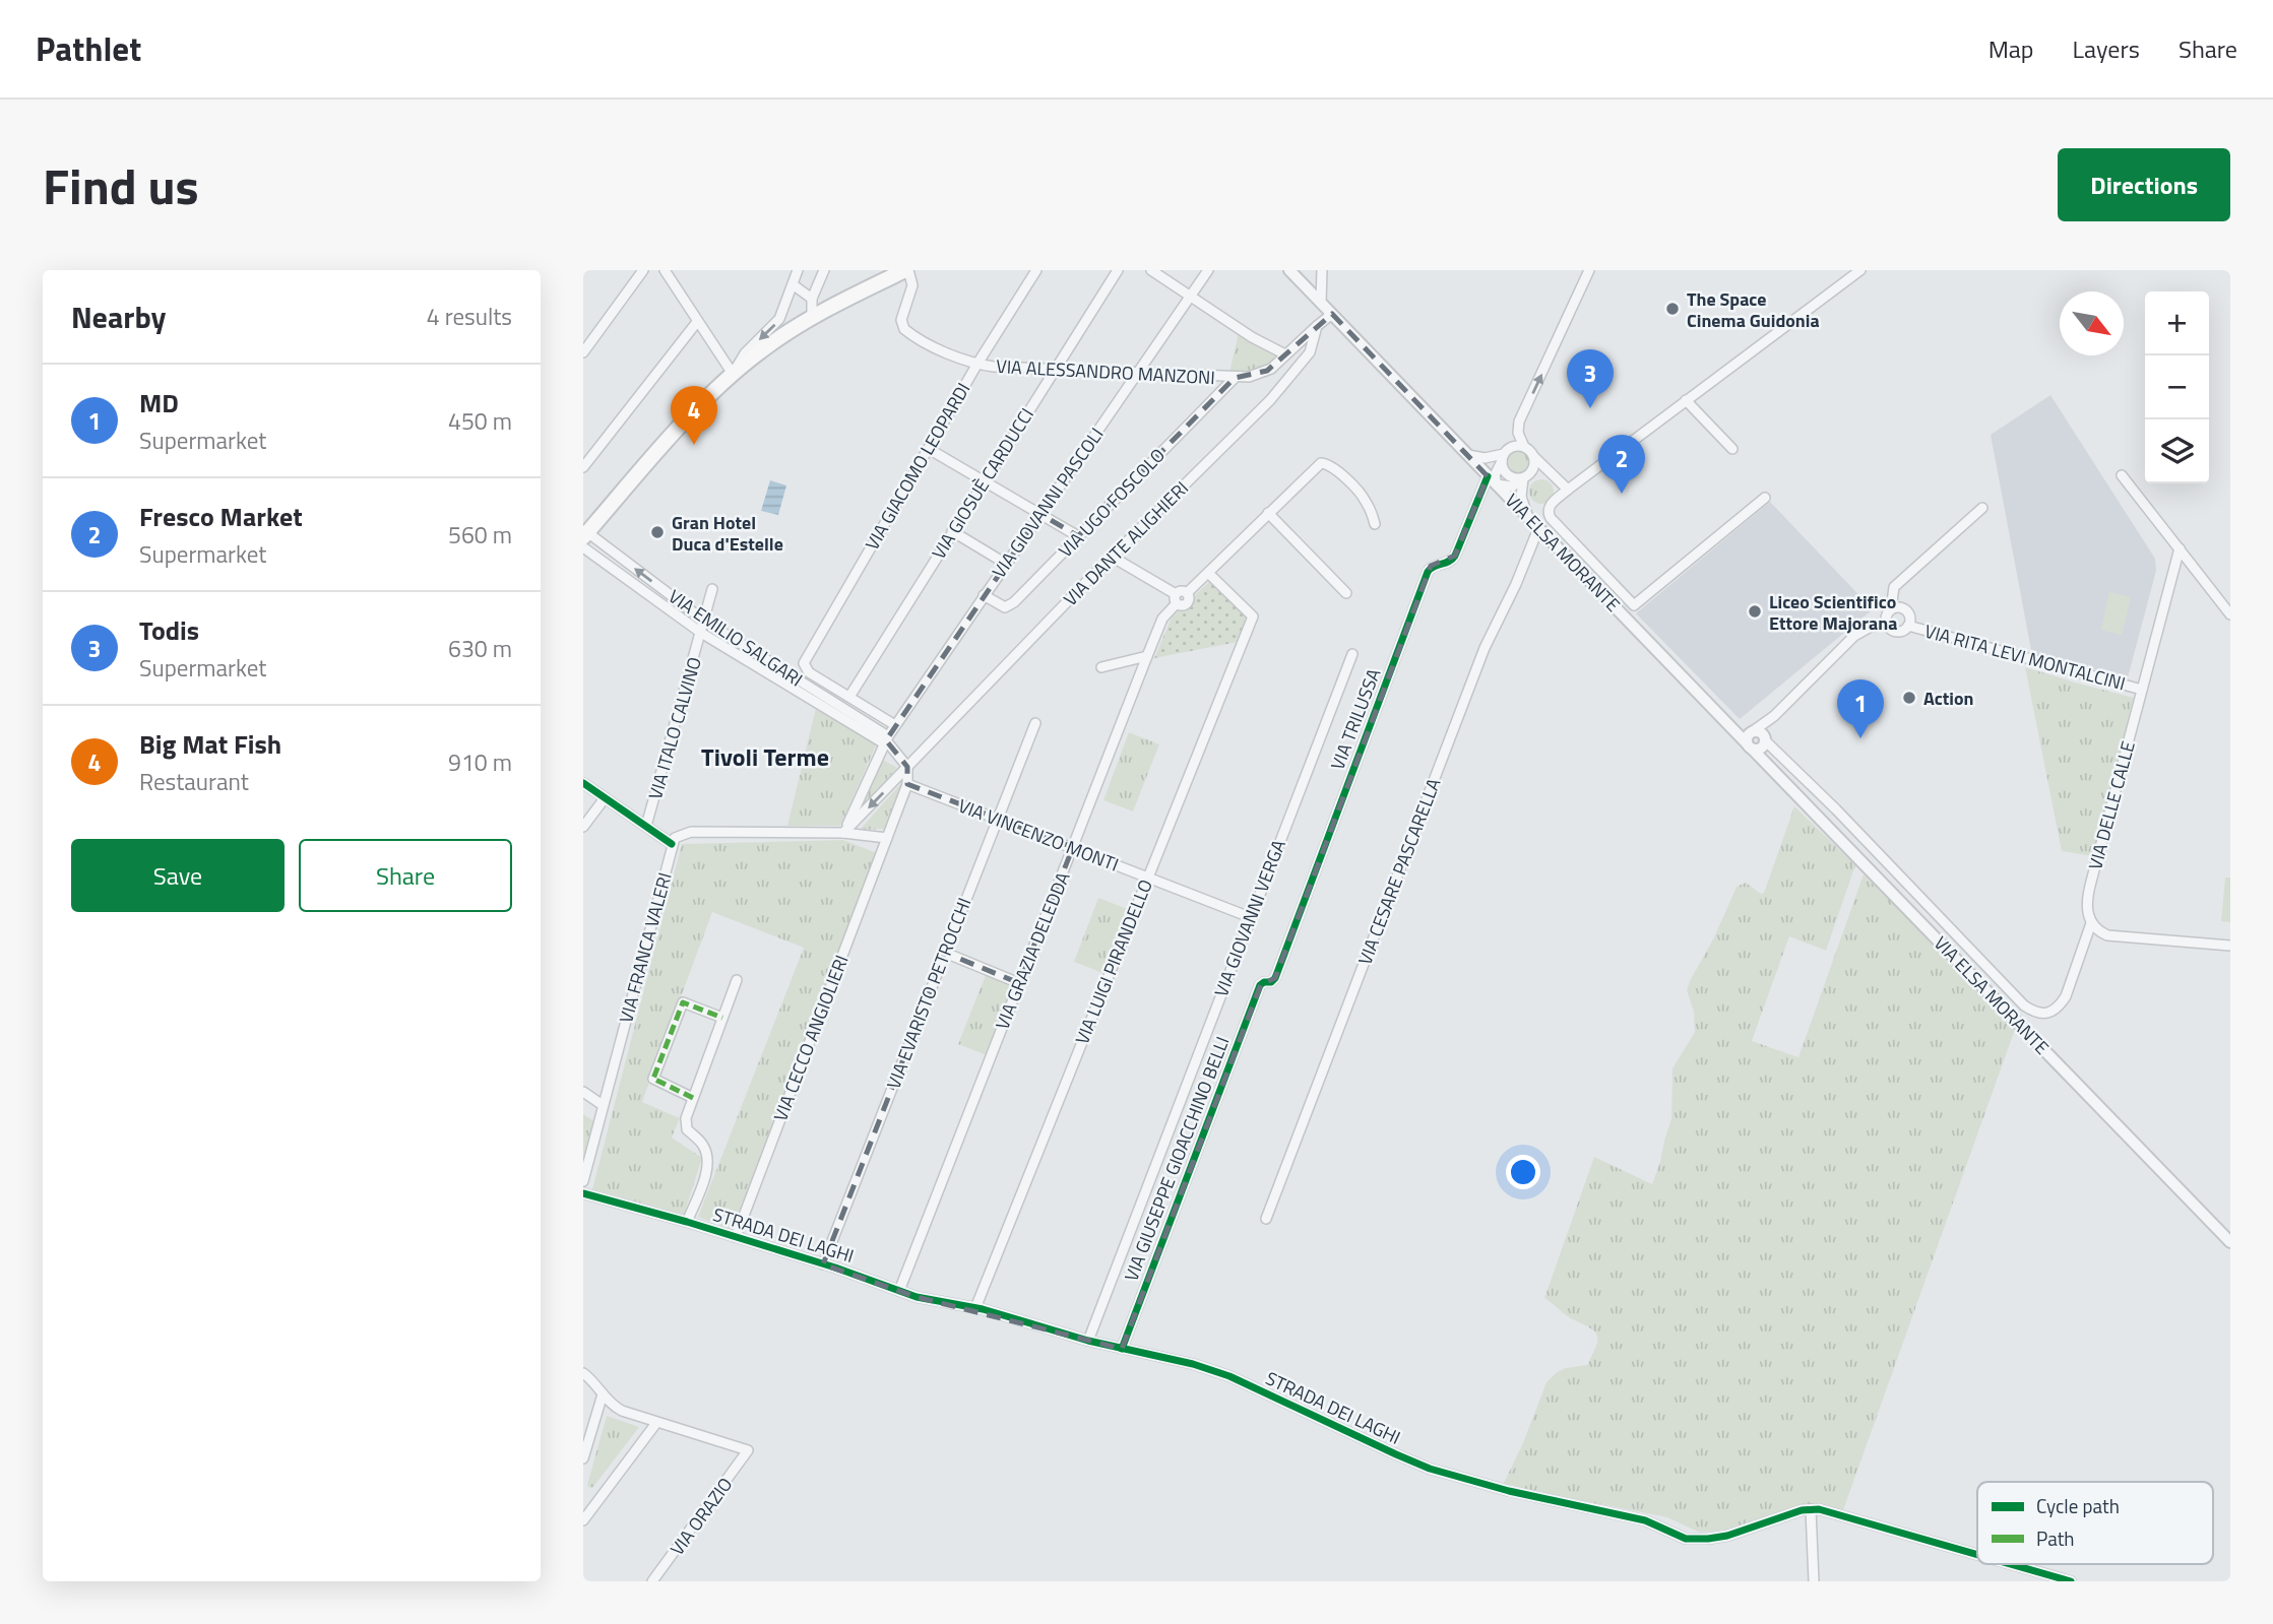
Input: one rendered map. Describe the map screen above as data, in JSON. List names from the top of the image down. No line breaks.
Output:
{"streets":{"street":["VIA ALESSANDRO MANZONI","VIA GIACOMO LEOPARDI","VIA GIOSUÈ CARDUCCI","VIA GIOVANNI PASCOLI","VIA UGO FOSCOLO","VIA DANTE ALIGHIERI","VIA ELSA MORANTE","VIA EMILIO SALGARI","VIA RITA LEVI MONTALCINI","VIA TRILUSSA","VIA ITALO CALVINO","VIA DELLE CALLE","VIA VINCENZO MONTI","VIA CESARE PASCARELLA","VIA GIOVANNI VERGA","VIA FRANCA VALERI","VIA GRAZIA DELEDDA","VIA LUIGI PIRANDELLO","VIA EVARISTO PETROCCHI","VIA CECCO ANGIOLIERI","VIA GIUSEPPE GIOACCHINO BELLI","STRADA DEI LAGHI","VIA ORAZIO"]},"crossings":[["VIA ALESSANDRO MANZONI","VIA GIACOMO LEOPARDI"],["VIA ALESSANDRO MANZONI","VIA GIOSUÈ CARDUCCI"],["VIA ALESSANDRO MANZONI","VIA GIOVANNI PASCOLI"],["VIA ALESSANDRO MANZONI","VIA UGO FOSCOLO"],["VIA ALESSANDRO MANZONI","VIA DANTE ALIGHIERI"],["VIA GIACOMO LEOPARDI","VIA GIOSUÈ CARDUCCI"],["VIA GIOVANNI PASCOLI","VIA UGO FOSCOLO"],["VIA GIOVANNI PASCOLI","VIA DANTE ALIGHIERI"],["VIA GIOVANNI PASCOLI","VIA EMILIO SALGARI"],["VIA ELSA MORANTE","VIA RITA LEVI MONTALCINI"],["VIA ELSA MORANTE","VIA TRILUSSA"],["VIA ELSA MORANTE","VIA CESARE PASCARELLA"],["VIA EMILIO SALGARI","VIA ITALO CALVINO"],["VIA RITA LEVI MONTALCINI","VIA DELLE CALLE"],["VIA TRILUSSA","VIA GIUSEPPE GIOACCHINO BELLI"],["VIA VINCENZO MONTI","VIA GIOVANNI VERGA"],["VIA VINCENZO MONTI","VIA GRAZIA DELEDDA"],["VIA VINCENZO MONTI","VIA LUIGI PIRANDELLO"],["VIA VINCENZO MONTI","VIA EVARISTO PETROCCHI"],["VIA VINCENZO MONTI","VIA CECCO ANGIOLIERI"],["VIA GIOVANNI VERGA","STRADA DEI LAGHI"],["VIA GRAZIA DELEDDA","STRADA DEI LAGHI"],["VIA LUIGI PIRANDELLO","STRADA DEI LAGHI"],["VIA EVARISTO PETROCCHI","STRADA DEI LAGHI"],["VIA CECCO ANGIOLIERI","STRADA DEI LAGHI"],["VIA GIUSEPPE GIOACCHINO BELLI","STRADA DEI LAGHI"]],"districts":["Tivoli Terme"],"places":["The Space Cinema Guidonia","Gran Hotel Duca d'Estelle","Liceo Scientifico Ettore Majorana","Action"],"legend":["Cycle path","Path"],"north":"bottom right","page":{"header":"Pathlet","nav":["Map","Layers","Share"],"title":"Find us","buttons":["Directions",["Save","Share"]],"heading":["Nearby","4 results"],"map_buttons":["+","−"],"pins":["3","4","2","1"],"list":[{"mark":"1","name":"MD","note":"Supermarket","value":"450 m"},{"mark":"2","name":"Fresco Market","note":"Supermarket","value":"560 m"},{"mark":"3","name":"Todis","note":"Supermarket","value":"630 m"},{"mark":"4","name":"Big Mat Fish","note":"Restaurant","value":"910 m"}]}}
